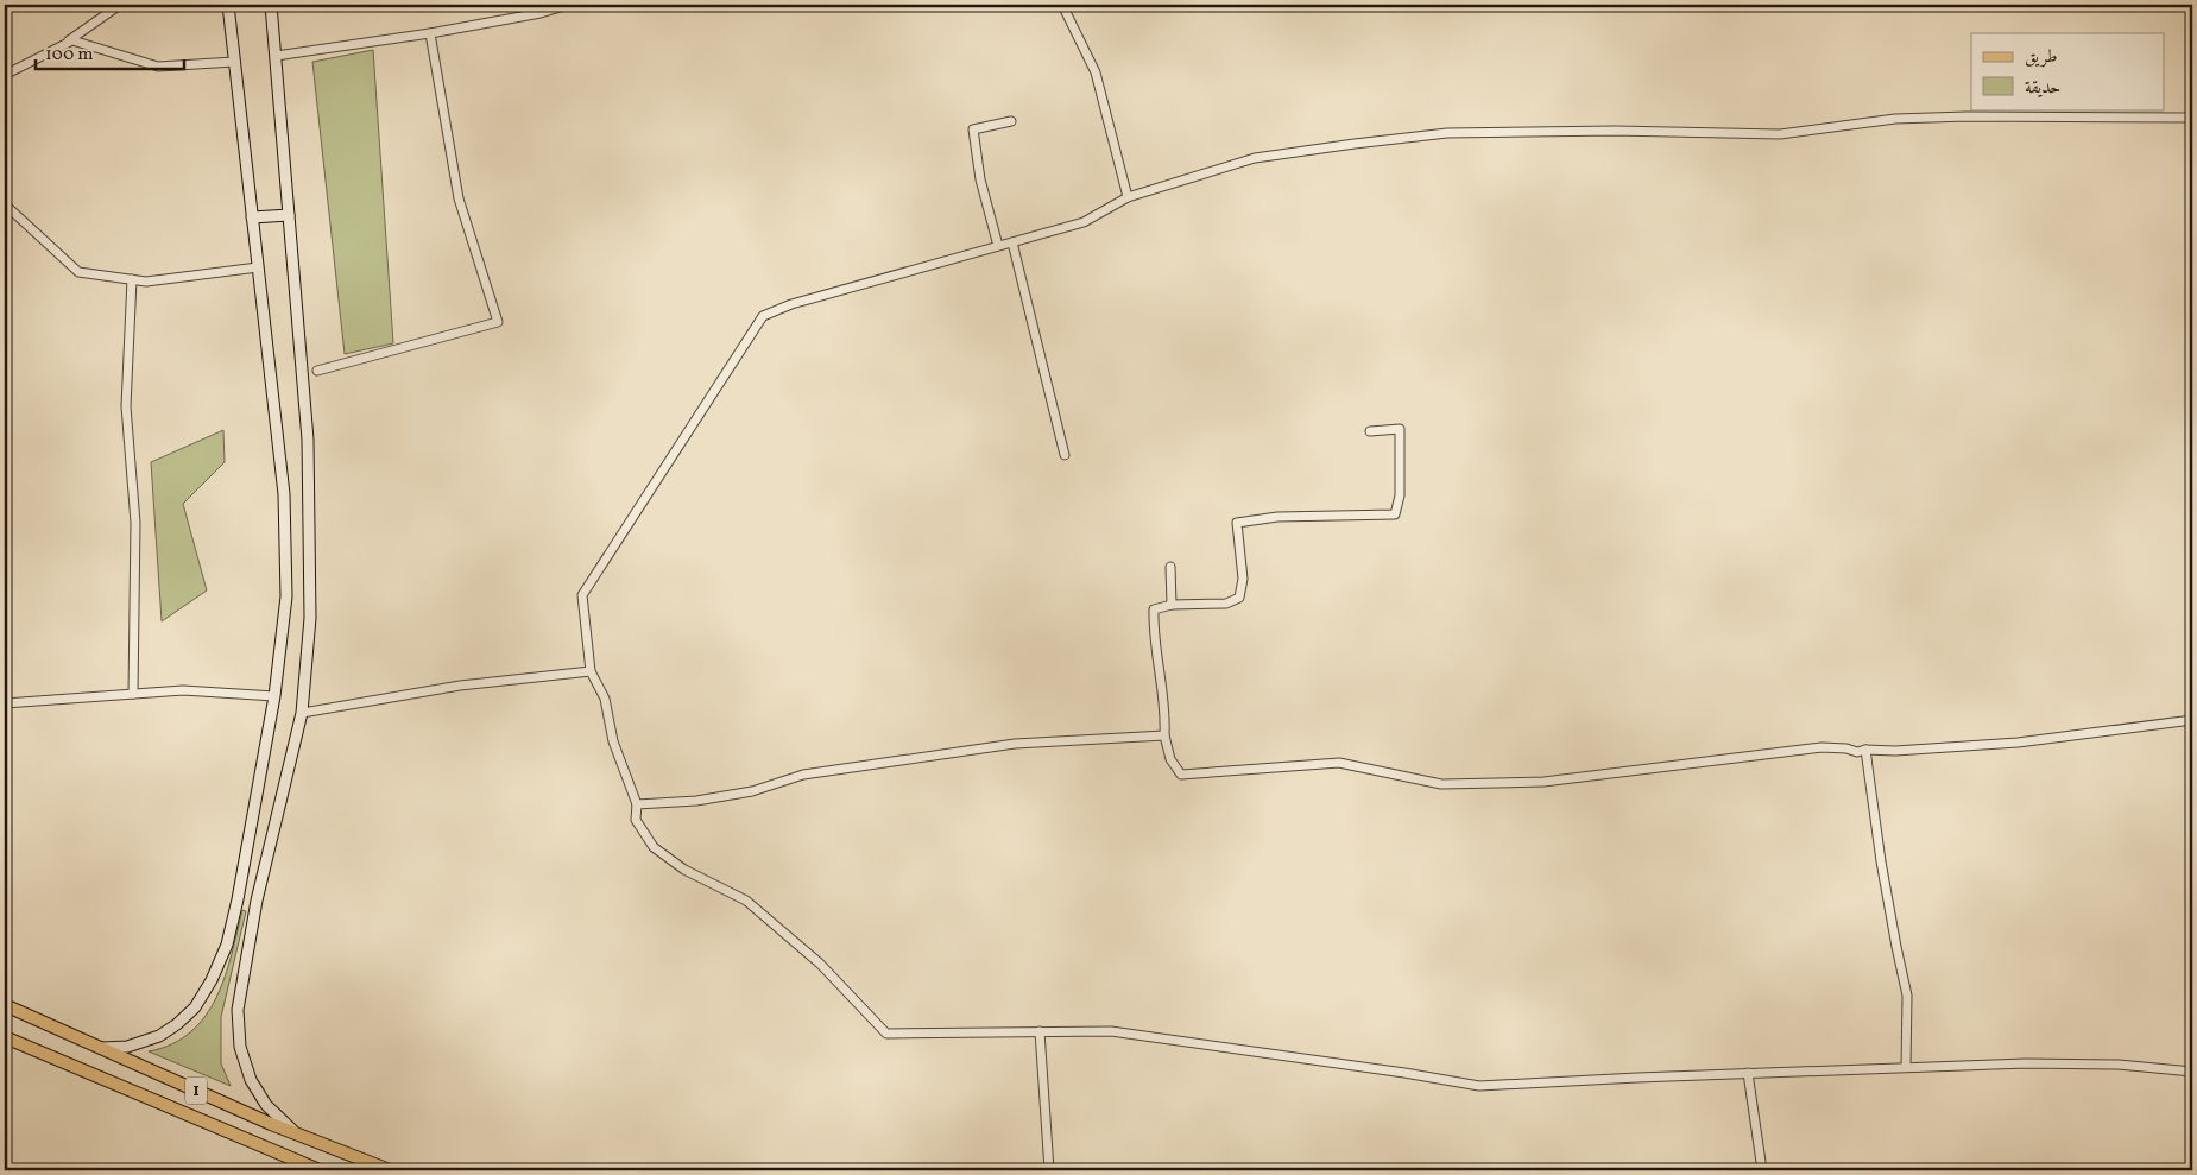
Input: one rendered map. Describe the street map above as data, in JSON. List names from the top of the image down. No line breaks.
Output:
{"streets":{"main road":["1"]},"legend":["طريق","حديقة"],"scale_bar":"100 m"}
